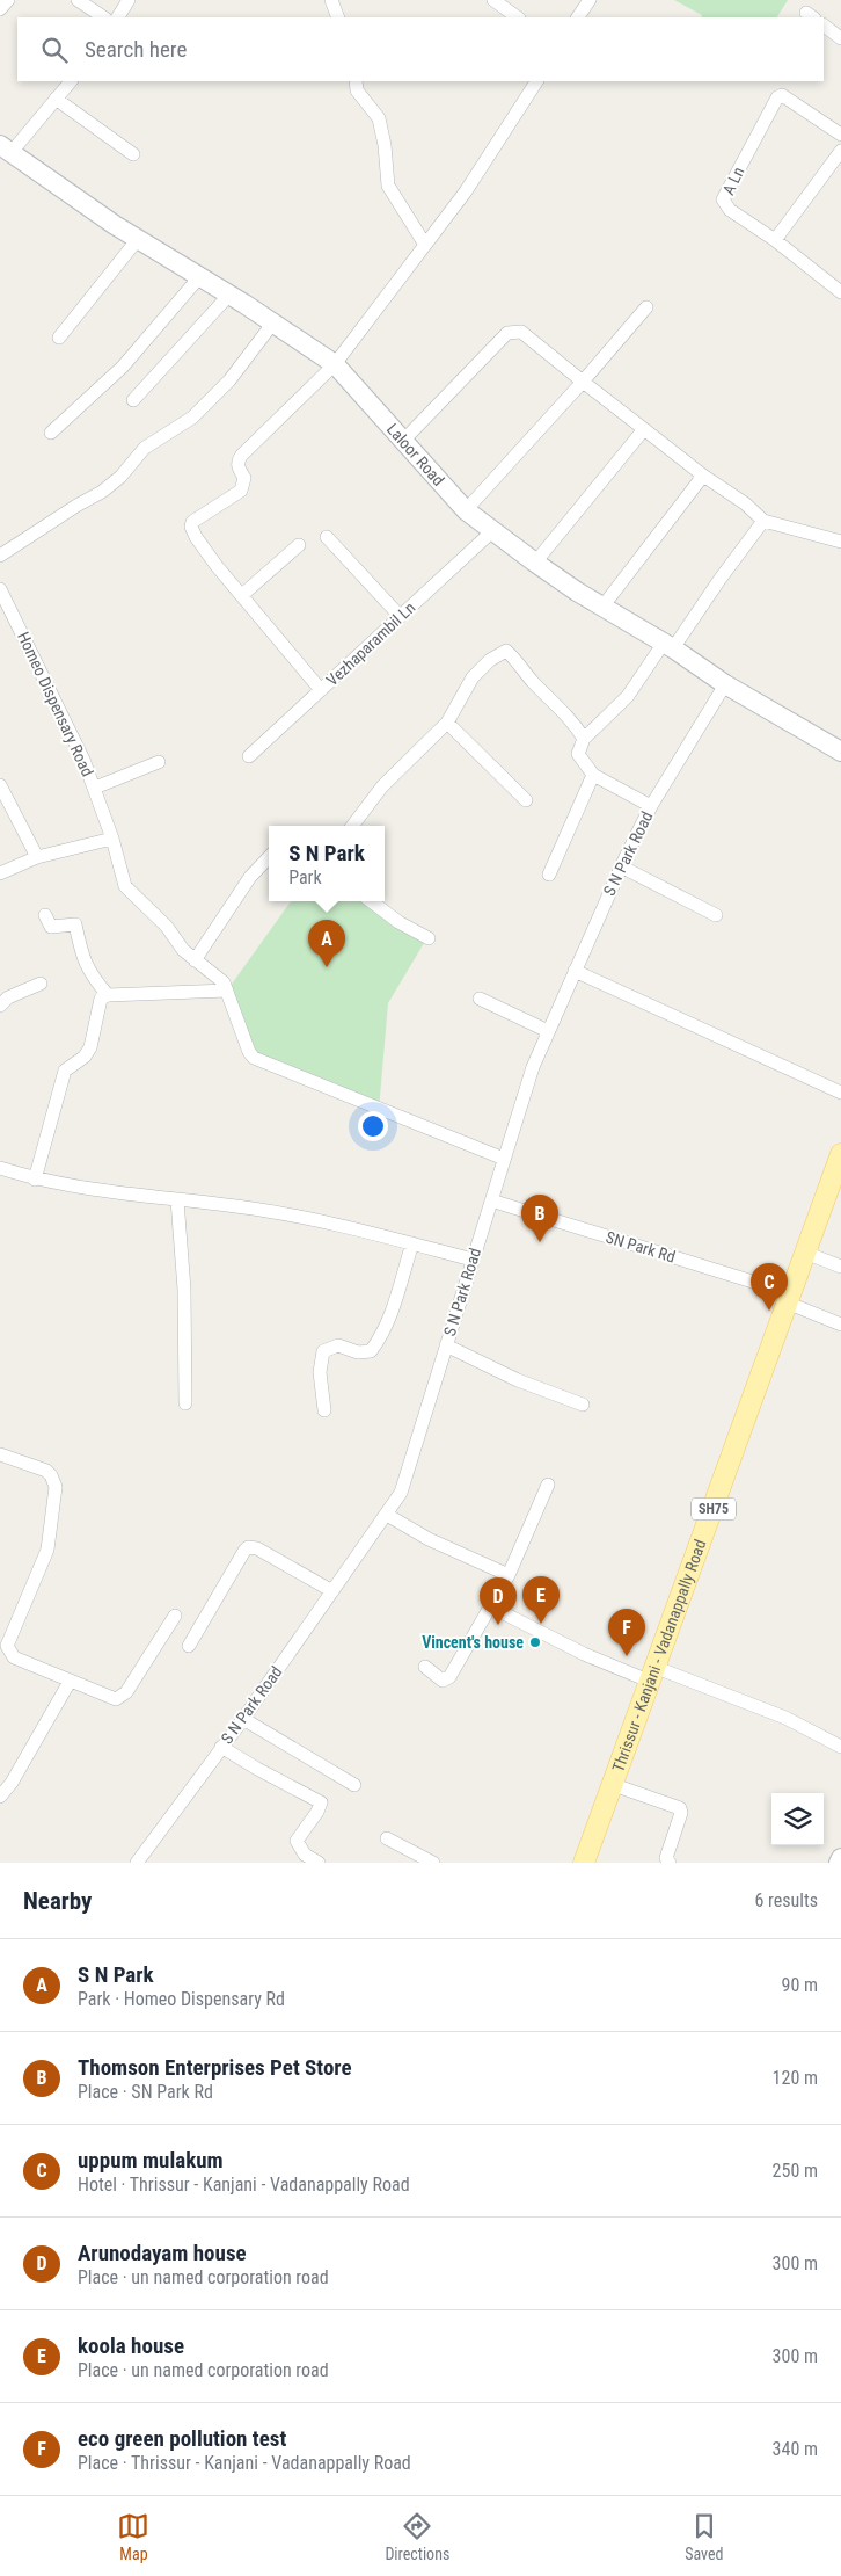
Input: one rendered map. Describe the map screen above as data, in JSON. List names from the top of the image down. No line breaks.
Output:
{"streets":{"main road":["SH75","Thrissur - Kanjani - Vadanappally Road"],"street":["A Ln","Laloor Road","Vezhaparambil Ln","Homeo Dispensary Road","S N Park Road","SN Park Rd"]},"crossings":[["Laloor Road","Vezhaparambil Ln"],["Laloor Road","S N Park Road"],["S N Park Road","SN Park Rd"],["SN Park Rd","Thrissur - Kanjani - Vadanappally Road"]],"places":["Vincent's house"],"page":{"search":"Search here","popup":["S N Park","Park"],"pins":["A","B","C","E","D","F"],"heading":["Nearby","6 results"],"list":[{"mark":"A","name":"S N Park","note":"Park · Homeo Dispensary Rd","value":"90 m"},{"mark":"B","name":"Thomson Enterprises Pet Store","note":"Place · SN Park Rd","value":"120 m"},{"mark":"C","name":"uppum mulakum","note":"Hotel · Thrissur - Kanjani - Vadanappally Road","value":"250 m"},{"mark":"D","name":"Arunodayam house","note":"Place · un named corporation road","value":"300 m"},{"mark":"E","name":"koola house","note":"Place · un named corporation road","value":"300 m"},{"mark":"F","name":"eco green pollution test","note":"Place · Thrissur - Kanjani - Vadanappally Road","value":"340 m"}],"nav":["Map","Directions","Saved"]}}
